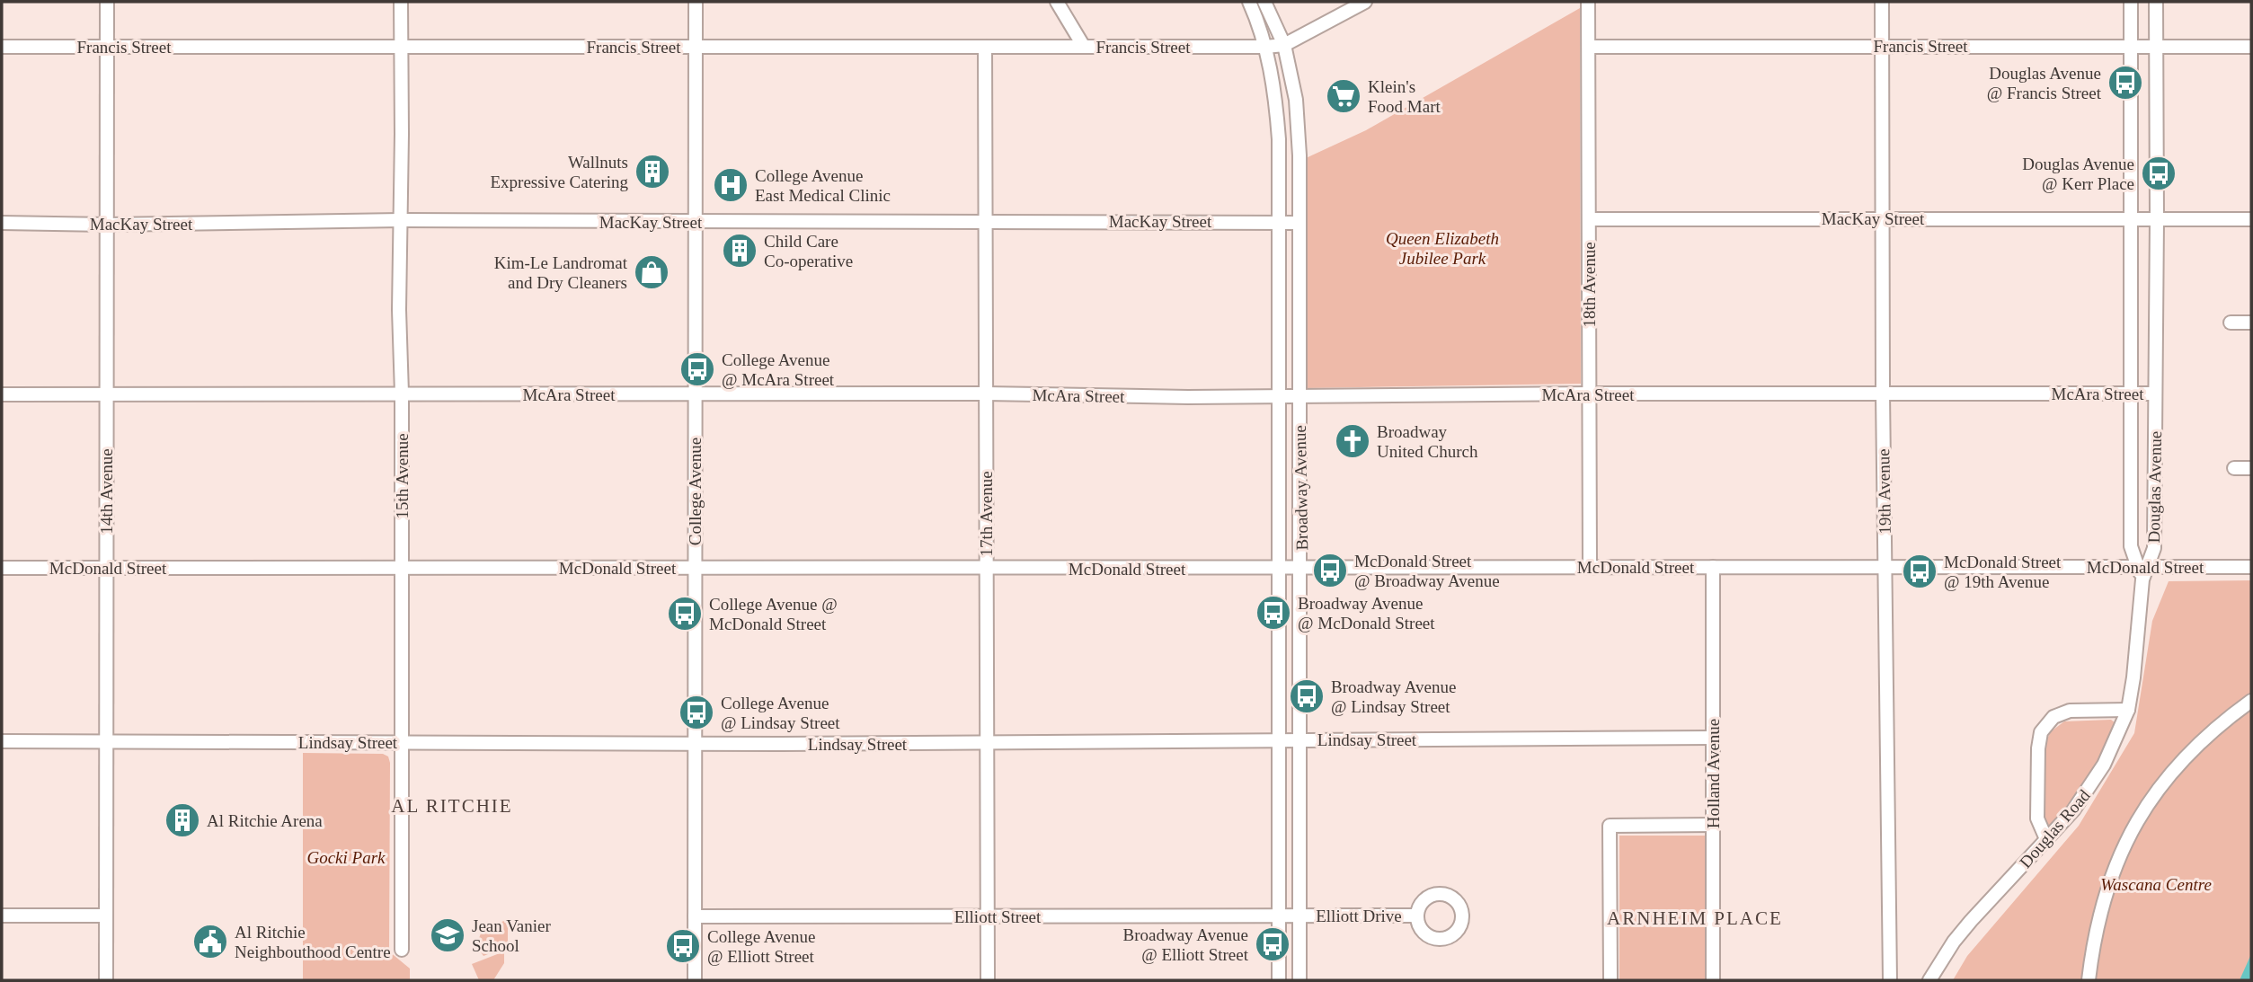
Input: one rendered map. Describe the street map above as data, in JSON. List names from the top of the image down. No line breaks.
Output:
{"streets":{"street":["Francis Street","MacKay Street","18th Avenue","McAra Street","15th Avenue","Douglas Avenue","Broadway Avenue","14th Avenue","College Avenue","19th Avenue","17th Avenue","McDonald Street","Lindsay Street","Holland Avenue","Douglas Road","Elliott Drive","Elliott Street"]},"crossings":[["Francis Street","18th Avenue"],["Francis Street","15th Avenue"],["Francis Street","Douglas Avenue"],["Francis Street","Broadway Avenue"],["Francis Street","14th Avenue"],["Francis Street","College Avenue"],["Francis Street","19th Avenue"],["Francis Street","17th Avenue"],["MacKay Street","18th Avenue"],["MacKay Street","15th Avenue"],["MacKay Street","Douglas Avenue"],["MacKay Street","Broadway Avenue"],["MacKay Street","14th Avenue"],["MacKay Street","College Avenue"],["MacKay Street","19th Avenue"],["MacKay Street","17th Avenue"],["18th Avenue","McAra Street"],["18th Avenue","McDonald Street"],["McAra Street","15th Avenue"],["McAra Street","Douglas Avenue"],["McAra Street","Broadway Avenue"],["McAra Street","14th Avenue"],["McAra Street","College Avenue"],["McAra Street","19th Avenue"],["McAra Street","17th Avenue"],["15th Avenue","McDonald Street"],["15th Avenue","Lindsay Street"],["Douglas Avenue","McDonald Street"],["Douglas Avenue","Douglas Road"],["Broadway Avenue","McDonald Street"],["Broadway Avenue","Lindsay Street"],["Broadway Avenue","Elliott Drive"],["Broadway Avenue","Elliott Street"],["14th Avenue","McDonald Street"],["14th Avenue","Lindsay Street"],["College Avenue","McDonald Street"],["College Avenue","Lindsay Street"],["College Avenue","Elliott Street"],["19th Avenue","McDonald Street"],["17th Avenue","McDonald Street"],["17th Avenue","Lindsay Street"],["17th Avenue","Elliott Street"],["McDonald Street","Holland Avenue"],["Lindsay Street","Holland Avenue"],["Elliott Drive","Elliott Street"]],"districts":["AL RITCHIE","ARNHEIM PLACE"],"parks":["Queen Elizabeth Jubilee Park","Gocki Park","Wascana Centre"],"places":{"bus stop":["Douglas Avenue @ Francis Street","Douglas Avenue @ Kerr Place","College Avenue @ McAra Street","McDonald Street @ Broadway Avenue","McDonald Street @ 19th Avenue","Broadway Avenue @ McDonald Street","College Avenue @ McDonald Street","Broadway Avenue @ Lindsay Street","College Avenue @ Lindsay Street","Broadway Avenue @ Elliott Street","College Avenue @ Elliott Street"],"supermarket":["Klein's Food Mart"],"building":["Wallnuts Expressive Catering","Child Care Co-operative","Al Ritchie Arena"],"hospital":["College Avenue East Medical Clinic"],"shop":["Kim-Le Landromat and Dry Cleaners"],"church":["Broadway United Church"],"school or university":["Jean Vanier School"],"public building":["Al Ritchie Neighbouthood Centre"]}}
